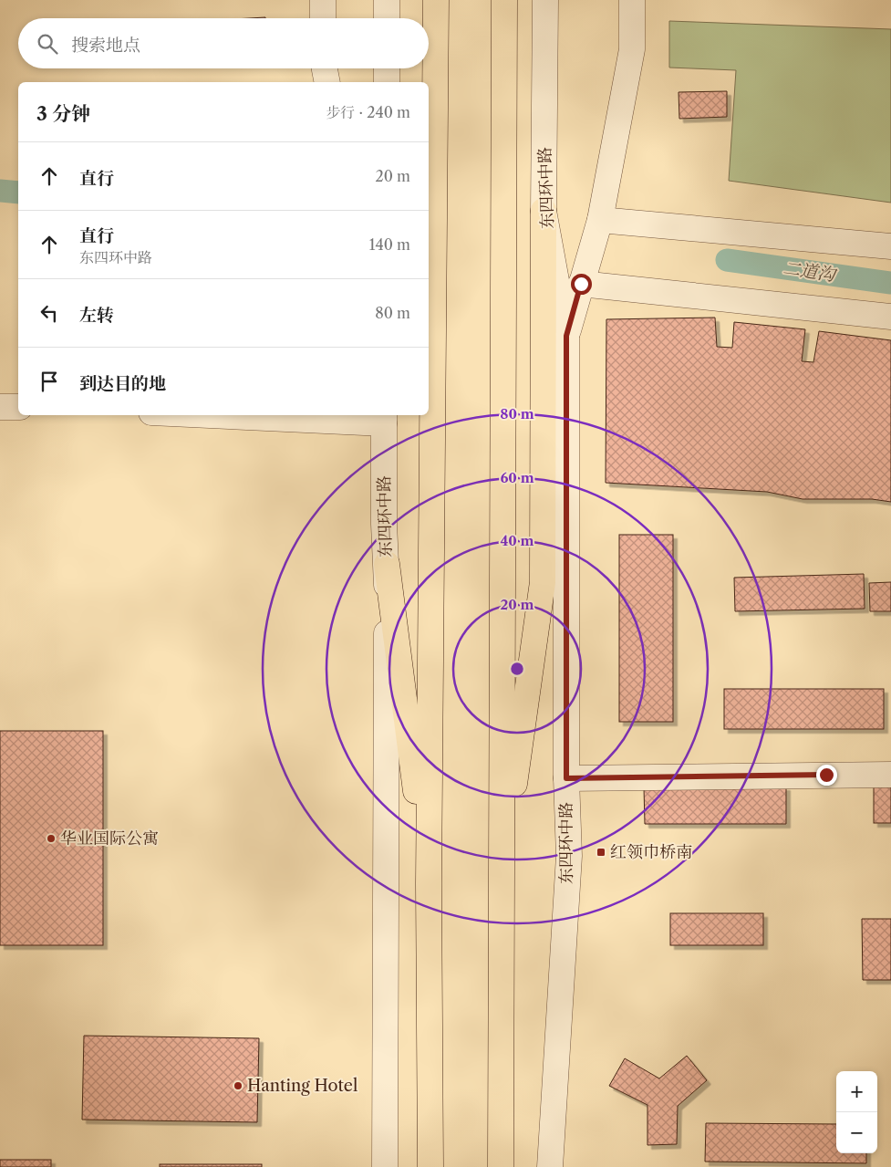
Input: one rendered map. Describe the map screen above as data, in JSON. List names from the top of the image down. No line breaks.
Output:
{"streets":{"street":["东四环中路"]},"water":["二道沟"],"places":{"other":["华业国际公寓","Hanting Hotel"],"transit":["红领巾桥南"]},"page":{"search":"搜索地点","heading":["3 分钟","步行 · 240 m"],"list":[["直行","20 m"],["直行","东四环中路","140 m"],["左转","80 m"],"到达目的地"],"map_buttons":["+","−"]},"rings":["80 m","60 m","40 m","20 m"]}
